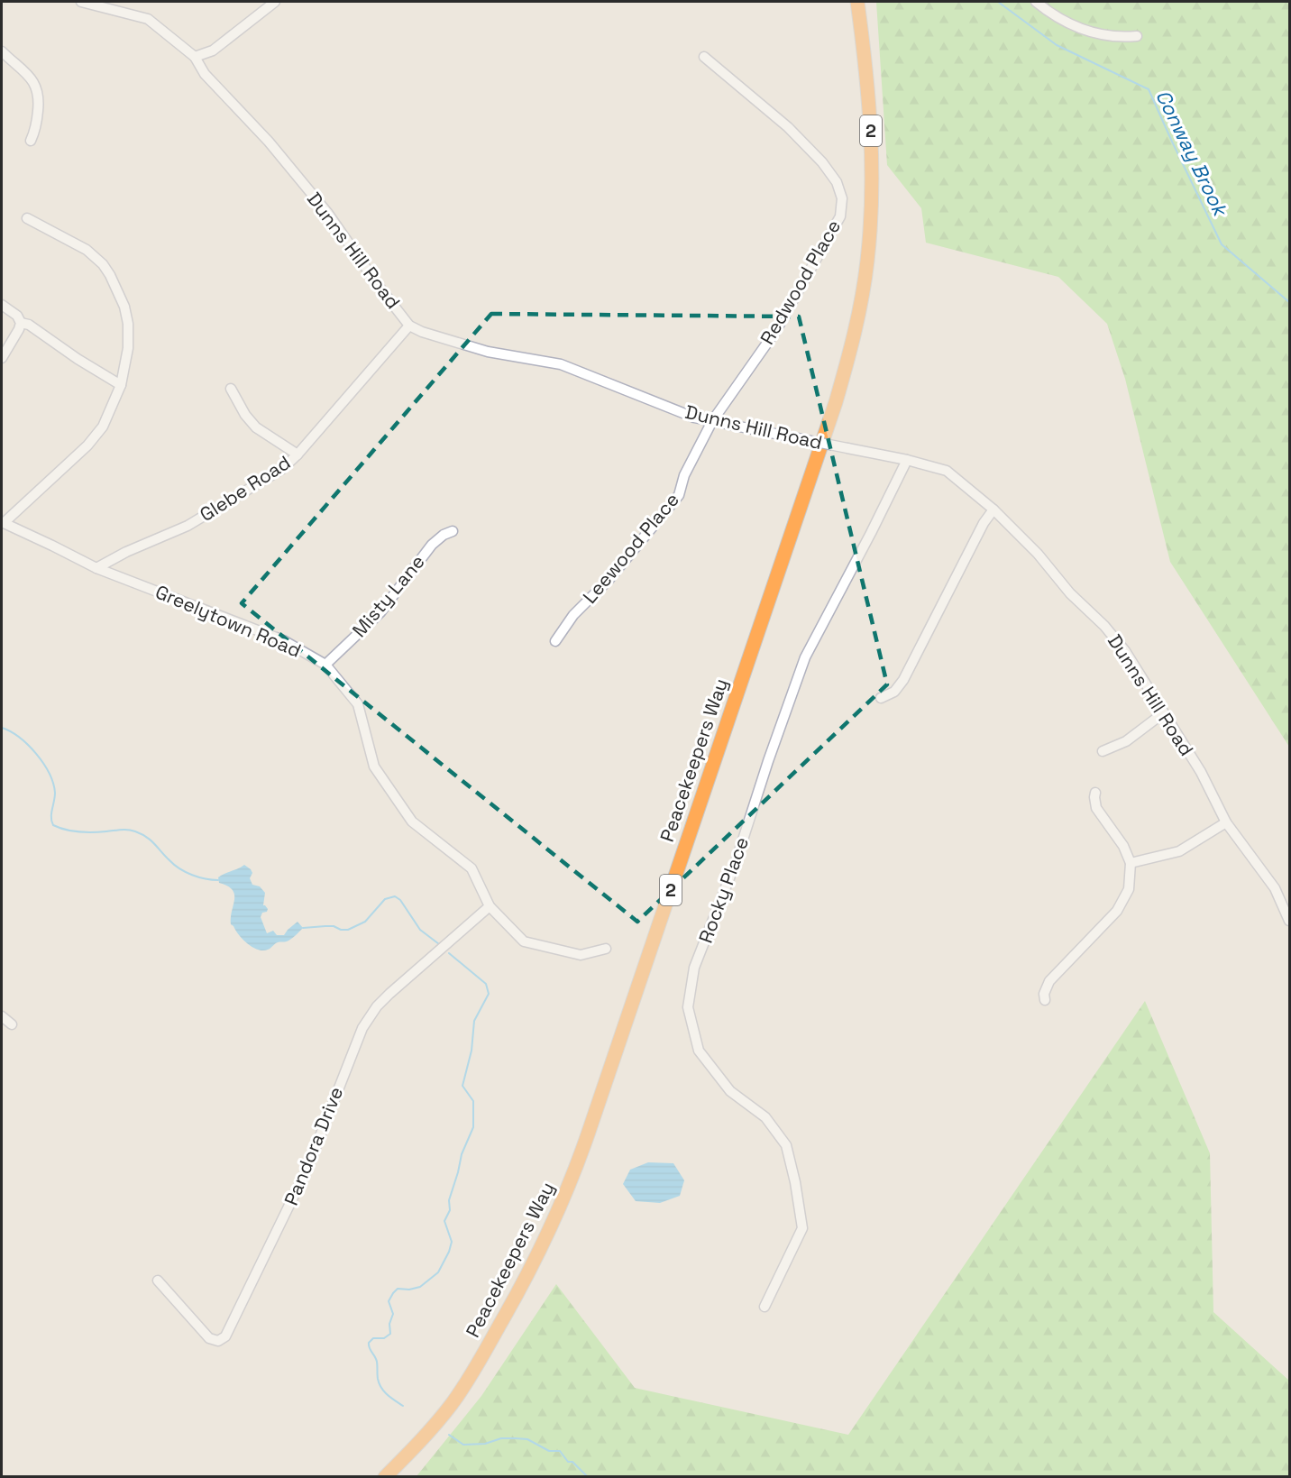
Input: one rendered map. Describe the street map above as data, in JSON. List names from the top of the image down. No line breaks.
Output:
{"streets":{"highway":["2","Peacekeepers Way"],"street":["Dunns Hill Road","Redwood Place","Glebe Road","Leewood Place","Misty Lane","Greelytown Road","Rocky Place","Pandora Drive"]},"crossings":[["Dunns Hill Road","Redwood Place"],["Dunns Hill Road","Glebe Road"],["Dunns Hill Road","Leewood Place"],["Dunns Hill Road","Rocky Place"],["Redwood Place","Leewood Place"],["Glebe Road","Greelytown Road"],["Misty Lane","Greelytown Road"],["Greelytown Road","Pandora Drive"]],"water":["Conway Brook"]}
